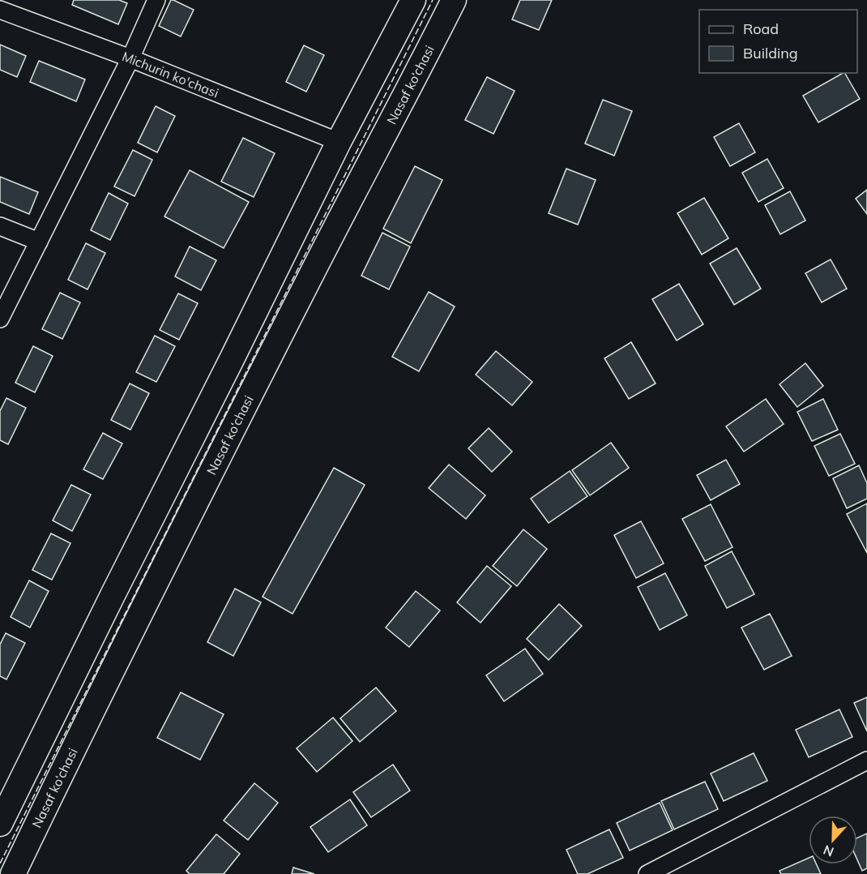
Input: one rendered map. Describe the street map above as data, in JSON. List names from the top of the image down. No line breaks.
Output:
{"streets":{"main road":["Nasaf ko‘chasi"],"street":["Michurin ko'chasi"]},"legend":["Road","Building"],"north":"bottom"}
